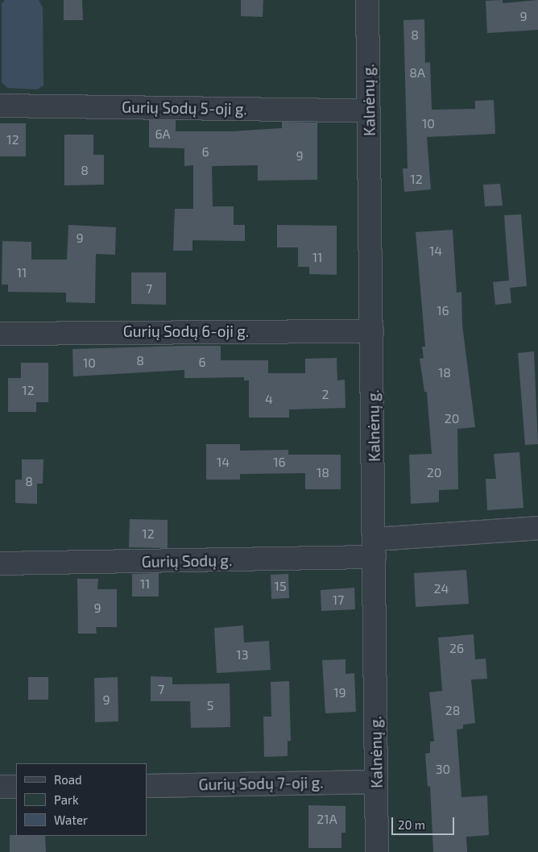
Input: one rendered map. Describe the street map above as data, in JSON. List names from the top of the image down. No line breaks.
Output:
{"streets":{"street":["Kalnėnų g.","Gurių Sodų 5-oji g.","Gurių Sodų 6-oji g.","Gurių Sodų g.","Gurių Sodų 7-oji g."]},"crossings":[["Kalnėnų g.","Gurių Sodų 5-oji g."],["Kalnėnų g.","Gurių Sodų 6-oji g."],["Kalnėnų g.","Gurių Sodų g."],["Kalnėnų g.","Gurių Sodų 7-oji g."]],"house_numbers":["9","8","8A","10","6A","12","6","9","8","12","9","14","11","11","7","16","8","6","10","18","12","2","4","20","14","16","18","20","8","12","11","15","24","17","9","26","13","7","19","9","5","28","30","21A"],"legend":["Road","Park","Water"],"scale_bar":"20 m"}
